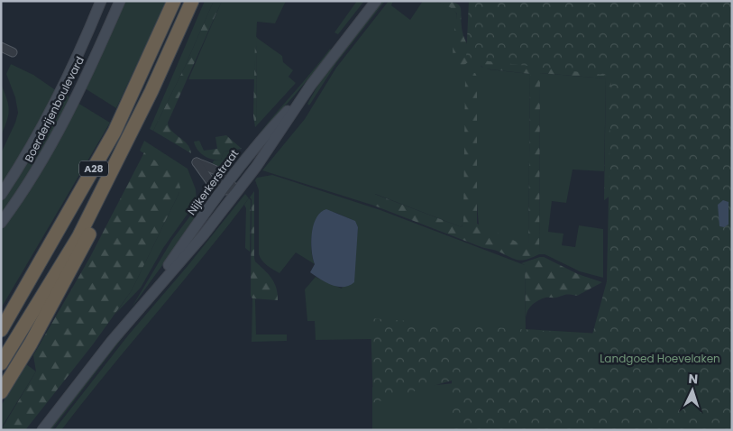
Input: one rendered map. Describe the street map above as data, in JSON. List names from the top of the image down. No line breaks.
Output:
{"streets":{"highway":["A28"],"main road":["Boerderijenboulevard","Nijkerkerstraat"]},"parks":["Landgoed Hoevelaken"],"north":"top"}
